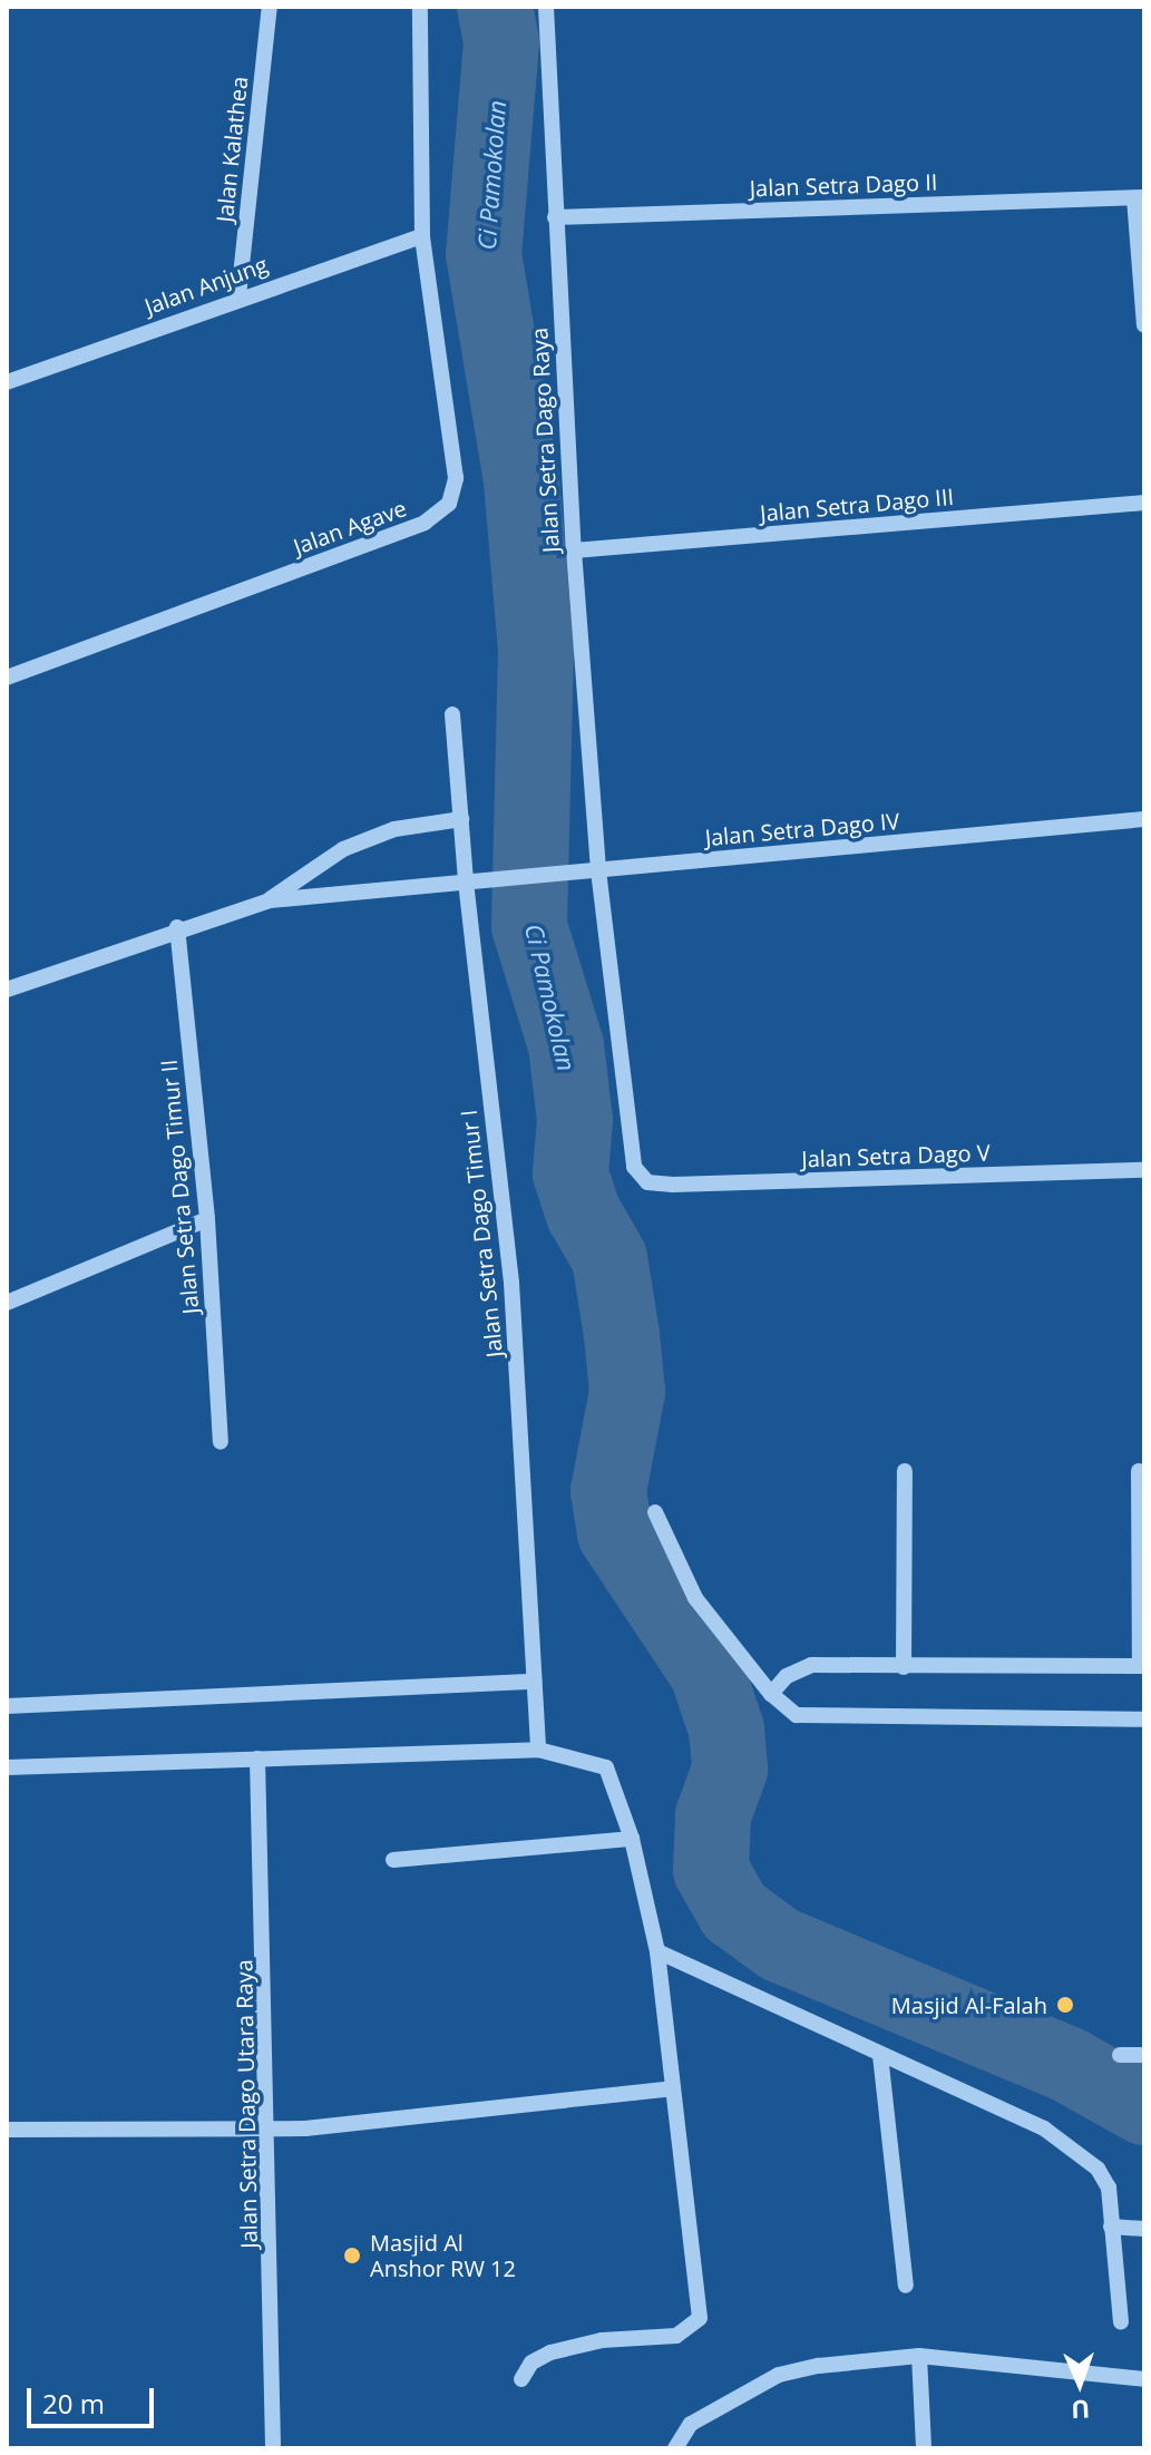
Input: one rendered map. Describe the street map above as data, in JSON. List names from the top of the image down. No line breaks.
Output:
{"streets":{"street":["Jalan Kalathea","Jalan Setra Dago II","Jalan Anjung","Jalan Setra Dago Raya","Jalan Setra Dago III","Jalan Agave","Jalan Setra Dago IV","Jalan Setra Dago V","Jalan Setra Dago Timur II","Jalan Setra Dago Timur I","Jalan Setra Dago Utara Raya"]},"crossings":[["Jalan Kalathea","Jalan Anjung"],["Jalan Setra Dago II","Jalan Setra Dago Raya"],["Jalan Anjung","Jalan Agave"],["Jalan Setra Dago Raya","Jalan Setra Dago III"],["Jalan Setra Dago Raya","Jalan Setra Dago IV"],["Jalan Setra Dago Raya","Jalan Setra Dago V"],["Jalan Setra Dago IV","Jalan Setra Dago Timur I"]],"water":["Ci Pamokolan"],"places":["Masjid Al-Falah","Masjid Al Anshor RW 12"],"scale_bar":"20 m","north":"bottom"}
